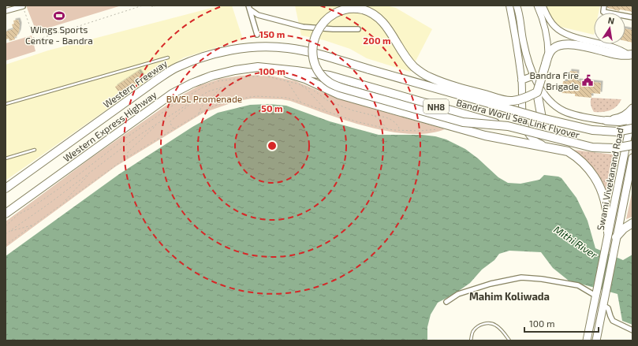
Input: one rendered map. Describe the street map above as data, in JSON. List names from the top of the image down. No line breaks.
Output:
{"streets":{"highway":["Western Freeway","NH8","Bandra Worli Sea Link Flyover","Western Express Highway"],"main road":["Swami Vivekanand Road"]},"crossings":[["Western Freeway","Bandra Worli Sea Link Flyover"],["Bandra Worli Sea Link Flyover","Western Express Highway"]],"districts":["Mahim Koliwada"],"water":["Mithi River"],"parks":["BWSL Promenade"],"places":{"sports":["Wings Sports Centre - Bandra"],"public building":["Bandra Fire Brigade"]},"scale_bar":"100 m","north":"top","rings":["150 m","200 m","100 m","50 m"]}
